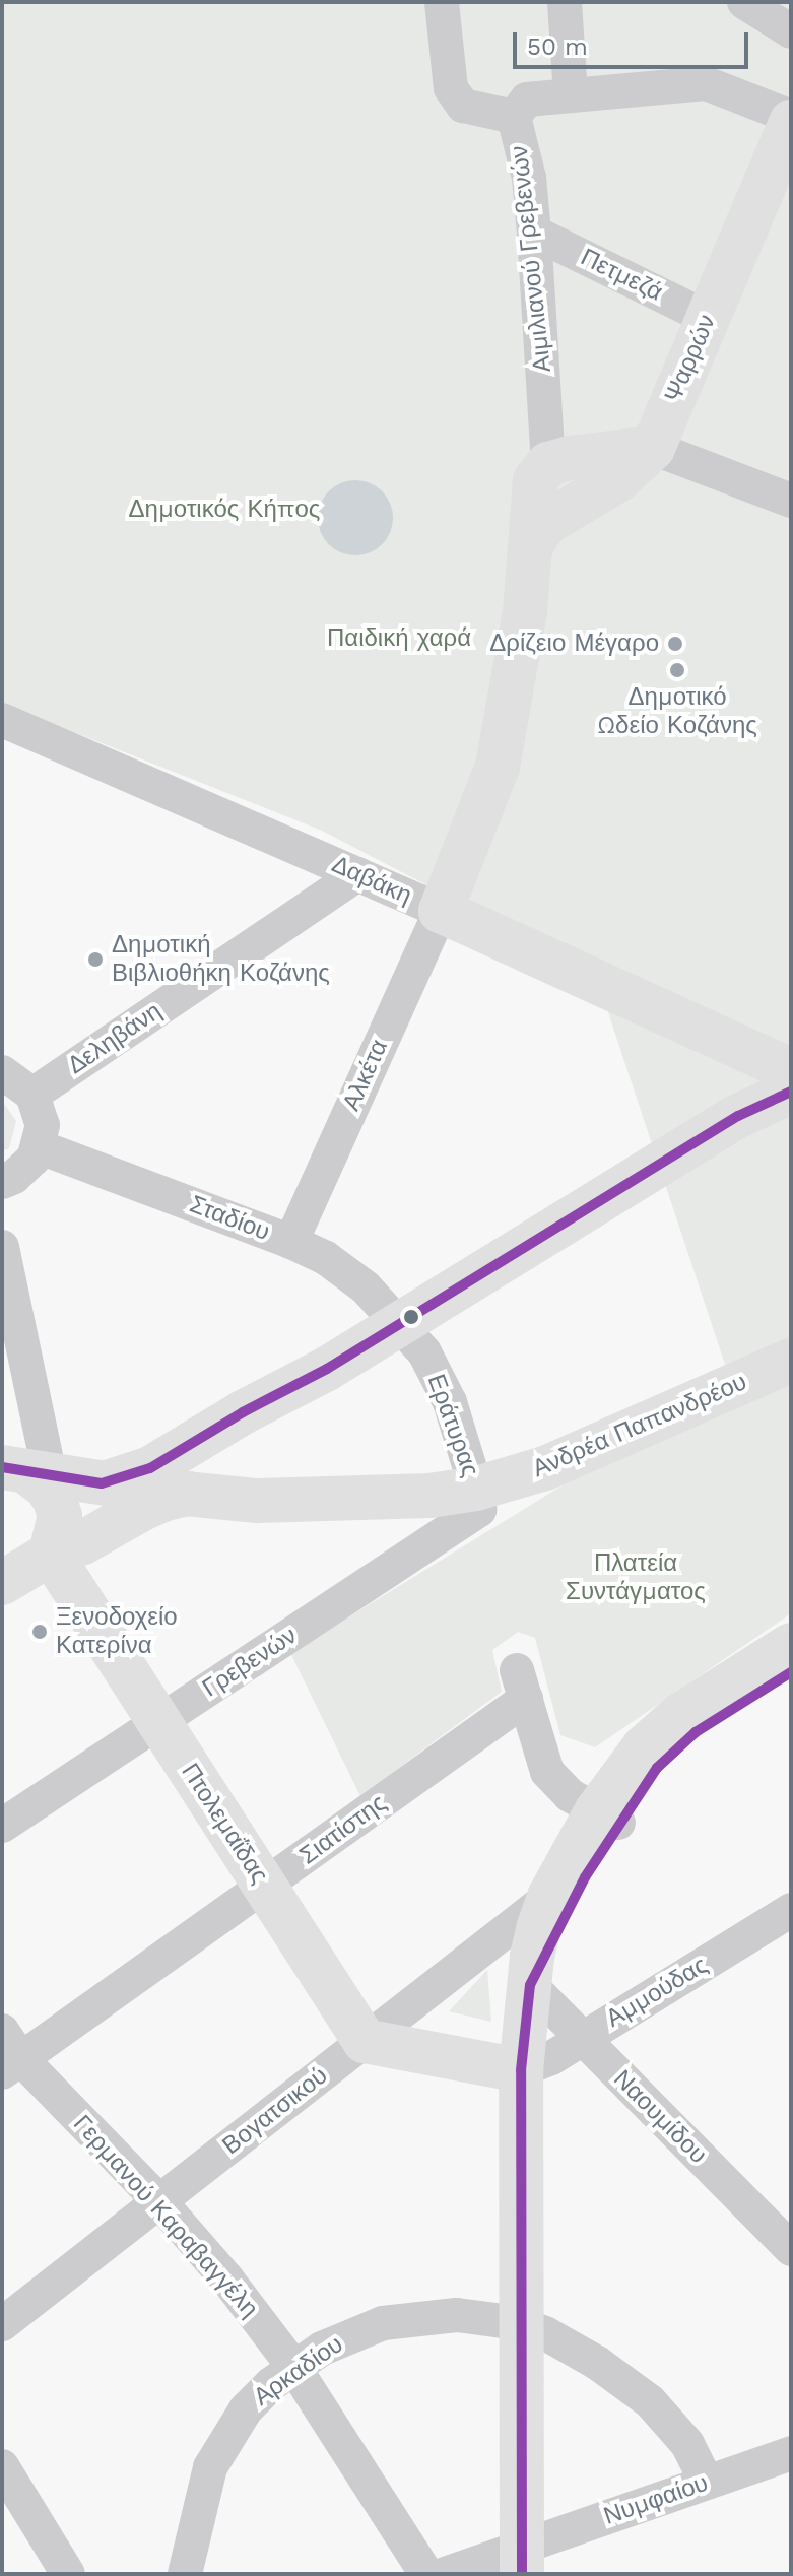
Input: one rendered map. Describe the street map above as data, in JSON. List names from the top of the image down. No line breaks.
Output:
{"streets":{"main road":["Ψαρρών","Δαβάκη","Ανδρέα Παπανδρέου","Πτολεμαΐδας"],"street":["Αιμιλιανού Γρεβενών","Πετμεζά","Δεληβάνη","Αλκέτα","Σταδίου","Εράτυρας","Γρεβενών","Σιατίστης","Αμμούδας","Βογατσικού","Ναουμίδου","Γερμανού Καραβαγγέλη","Αρκαδίου","Νυμφαίου"]},"crossings":[["Αιμιλιανού Γρεβενών","Πετμεζά"],["Πετμεζά","Ψαρρών"],["Δαβάκη","Δεληβάνη"],["Δαβάκη","Αλκέτα"],["Αλκέτα","Σταδίου"],["Σταδίου","Εράτυρας"],["Εράτυρας","Ανδρέα Παπανδρέου"],["Εράτυρας","Γρεβενών"],["Ανδρέα Παπανδρέου","Γρεβενών"],["Γρεβενών","Πτολεμαΐδας"],["Πτολεμαΐδας","Σιατίστης"],["Πτολεμαΐδας","Βογατσικού"],["Σιατίστης","Γερμανού Καραβαγγέλη"],["Αμμούδας","Ναουμίδου"],["Βογατσικού","Γερμανού Καραβαγγέλη"],["Γερμανού Καραβαγγέλη","Αρκαδίου"],["Αρκαδίου","Νυμφαίου"]],"parks":["Δημοτικός Κήπος","Παιδική χαρά","Πλατεία Συντάγματος"],"places":["Δρίζειο Μέγαρο","Δημοτικό Ωδείο Κοζάνης","Δημοτική Βιβλιοθήκη Κοζάνης","Ξενοδοχείο Κατερίνα"],"scale_bar":"50 m"}
